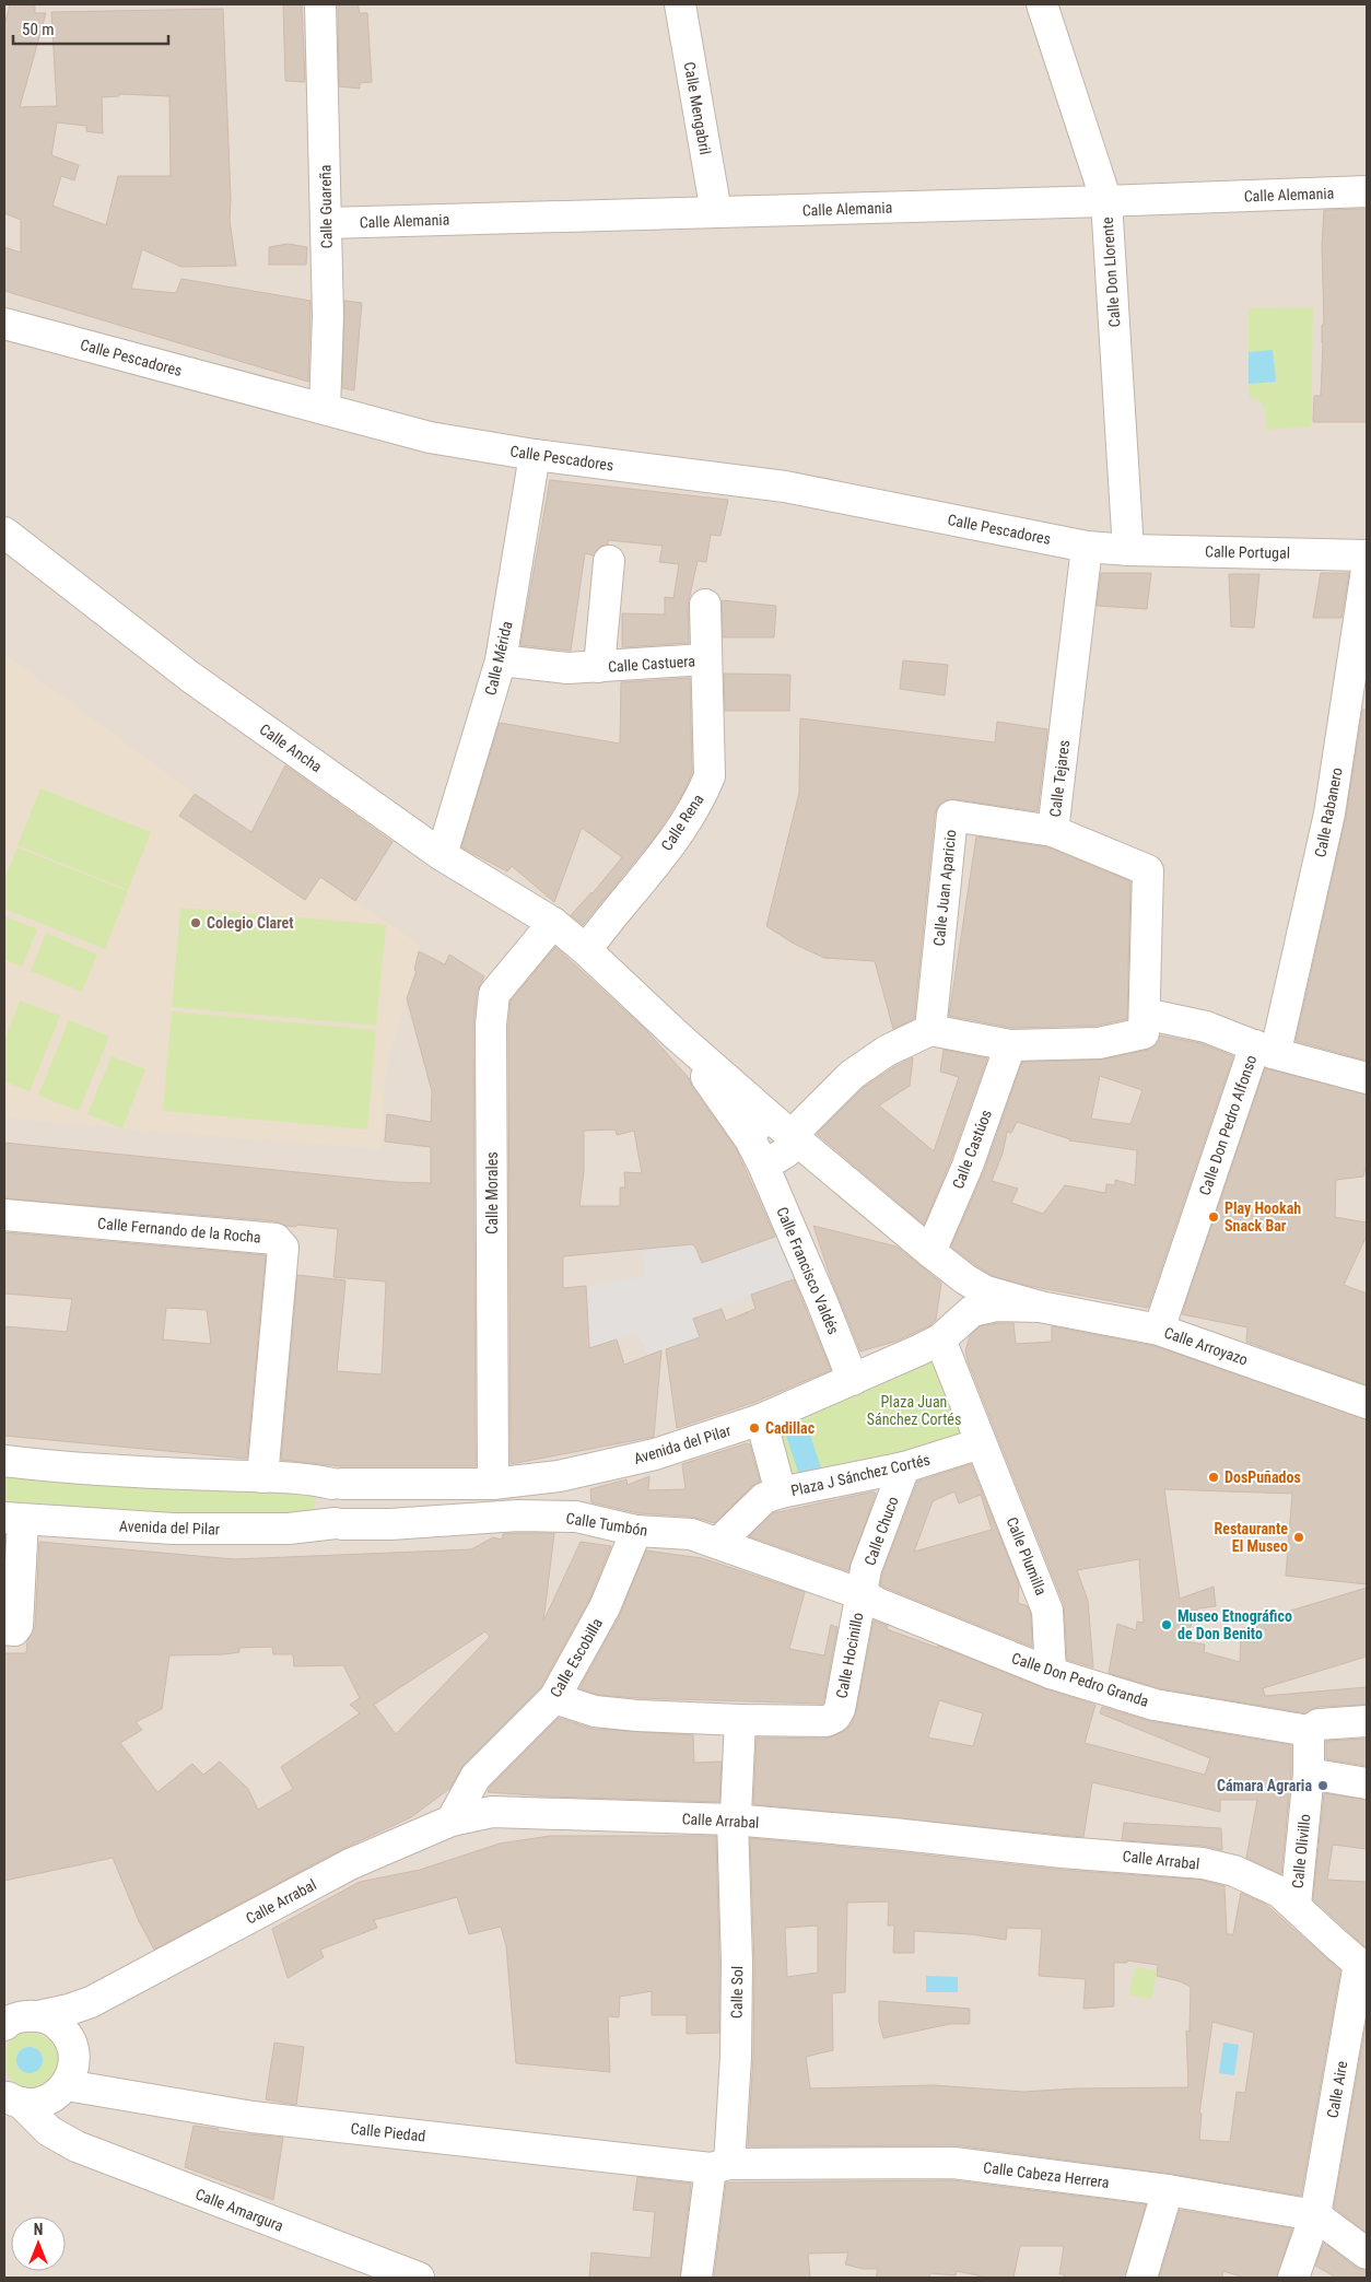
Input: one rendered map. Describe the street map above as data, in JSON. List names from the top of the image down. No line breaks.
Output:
{"streets":{"street":["Calle Mengabril","Calle Alemania","Calle Guareña","Calle Don Llorente","Calle Pescadores","Calle Portugal","Calle Mérida","Calle Castuera","Calle Ancha","Calle Tejares","Calle Rabanero","Calle Rena","Calle Juan Aparicio","Calle Don Pedro Alfonso","Calle Castúos","Calle Morales","Calle Fernando de la Rocha","Calle Francisco Valdés","Calle Arroyazo","Avenida del Pilar","Plaza J Sánchez Cortés","Calle Tumbón","Calle Chuco","Calle Plumilla","Calle Hocinillo","Calle Escobilla","Calle Don Pedro Granda","Calle Arrabal","Calle Olivillo","Calle Sol","Calle Aire","Calle Piedad","Calle Cabeza Herrera","Calle Amargura"]},"crossings":[["Calle Mengabril","Calle Alemania"],["Calle Alemania","Calle Guareña"],["Calle Alemania","Calle Don Llorente"],["Calle Guareña","Calle Pescadores"],["Calle Don Llorente","Calle Pescadores"],["Calle Don Llorente","Calle Portugal"],["Calle Pescadores","Calle Portugal"],["Calle Pescadores","Calle Mérida"],["Calle Pescadores","Calle Tejares"],["Calle Mérida","Calle Castuera"],["Calle Mérida","Calle Ancha"],["Calle Castuera","Calle Rena"],["Calle Ancha","Calle Rena"],["Calle Ancha","Calle Morales"],["Calle Ancha","Calle Francisco Valdés"],["Calle Tejares","Calle Juan Aparicio"],["Calle Rabanero","Calle Don Pedro Alfonso"],["Calle Rena","Calle Francisco Valdés"],["Calle Don Pedro Alfonso","Calle Arroyazo"],["Calle Castúos","Calle Francisco Valdés"],["Calle Morales","Avenida del Pilar"],["Calle Fernando de la Rocha","Avenida del Pilar"],["Calle Francisco Valdés","Calle Arroyazo"],["Calle Francisco Valdés","Avenida del Pilar"],["Calle Arroyazo","Avenida del Pilar"],["Avenida del Pilar","Plaza J Sánchez Cortés"],["Avenida del Pilar","Calle Tumbón"],["Avenida del Pilar","Calle Plumilla"],["Plaza J Sánchez Cortés","Calle Chuco"],["Plaza J Sánchez Cortés","Calle Plumilla"],["Calle Tumbón","Calle Chuco"],["Calle Tumbón","Calle Hocinillo"],["Calle Tumbón","Calle Escobilla"],["Calle Tumbón","Calle Don Pedro Granda"],["Calle Chuco","Calle Hocinillo"],["Calle Chuco","Calle Don Pedro Granda"],["Calle Plumilla","Calle Don Pedro Granda"],["Calle Hocinillo","Calle Escobilla"],["Calle Hocinillo","Calle Don Pedro Granda"],["Calle Escobilla","Calle Arrabal"],["Calle Don Pedro Granda","Calle Olivillo"],["Calle Arrabal","Calle Olivillo"],["Calle Arrabal","Calle Sol"],["Calle Arrabal","Calle Aire"],["Calle Sol","Calle Piedad"],["Calle Sol","Calle Cabeza Herrera"],["Calle Aire","Calle Cabeza Herrera"],["Calle Piedad","Calle Cabeza Herrera"]],"parks":["Plaza Juan Sánchez Cortés"],"places":["Colegio Claret","Play Hookah Snack Bar","Cadillac","DosPuñados","Restaurante El Museo","Museo Etnográfico de Don Benito","Cámara Agraria"],"scale_bar":"50 m","north":"top"}
